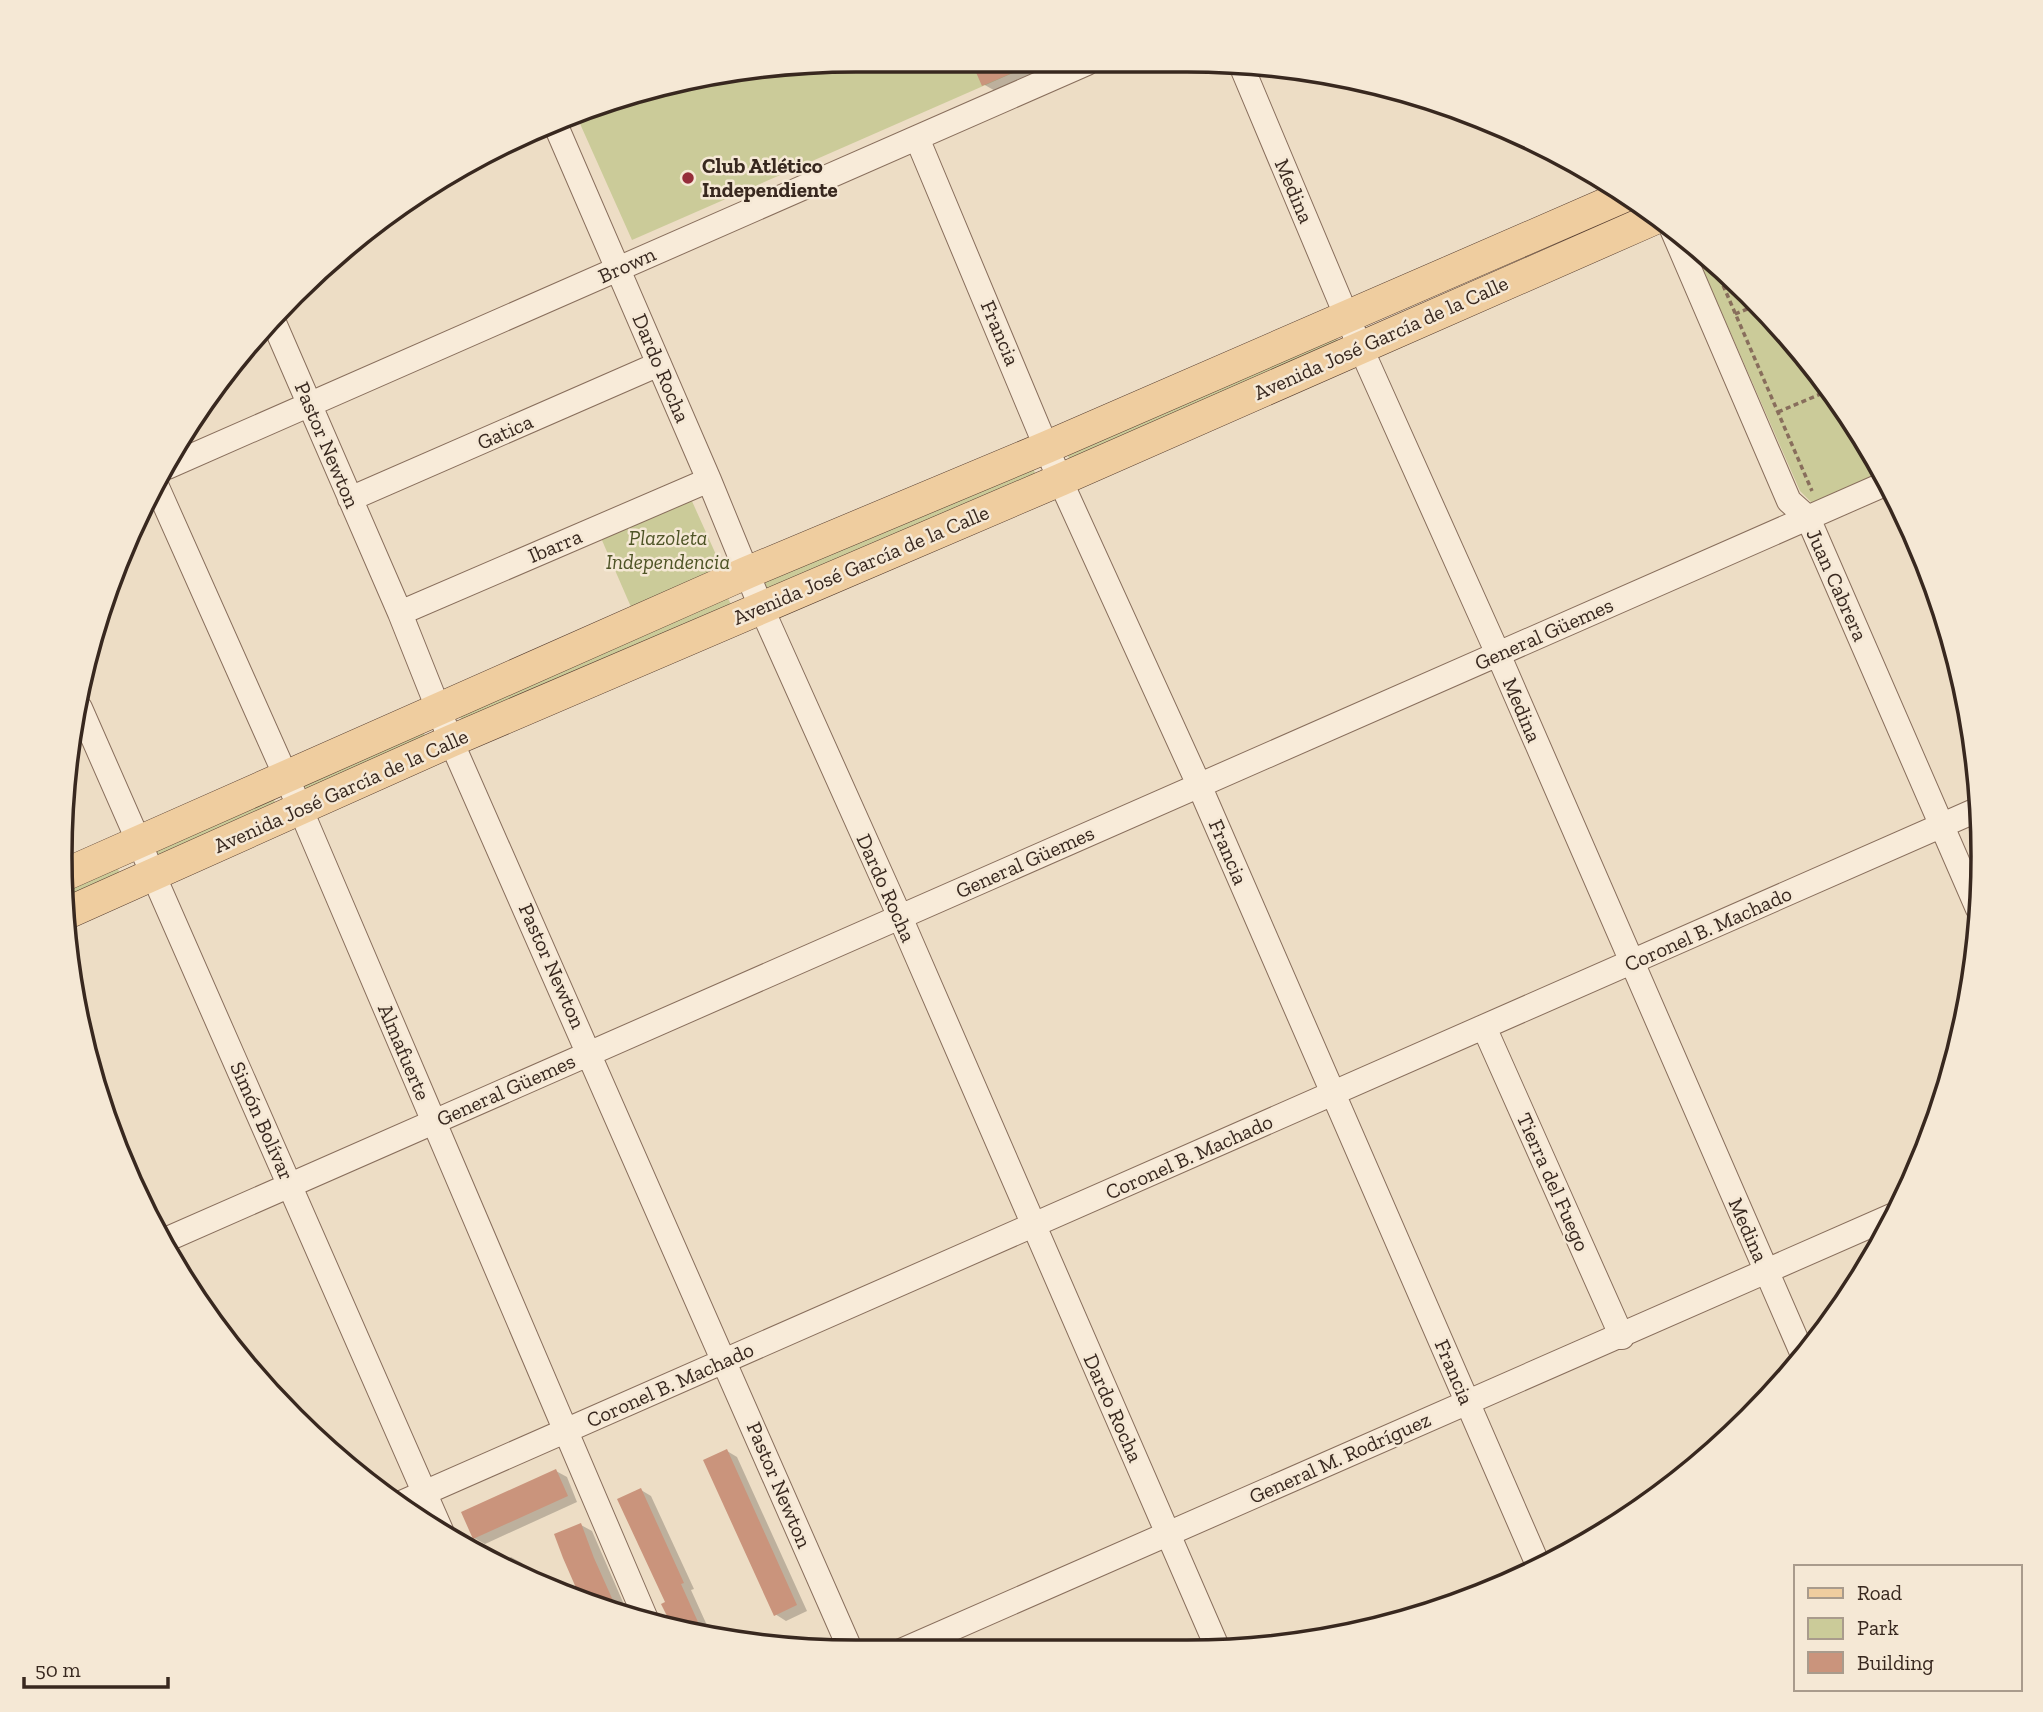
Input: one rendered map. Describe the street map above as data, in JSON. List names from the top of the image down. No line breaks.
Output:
{"streets":{"main road":["Avenida José García de la Calle"],"street":["Medina","Brown","Francia","Dardo Rocha","Gatica","Pastor Newton","Ibarra","Juan Cabrera","General Güemes","Coronel B. Machado","Almafuerte","Simón Bolívar","Tierra del Fuego","General M. Rodríguez"]},"crossings":[["Medina","Avenida José García de la Calle"],["Medina","General Güemes"],["Medina","Coronel B. Machado"],["Medina","General M. Rodríguez"],["Brown","Francia"],["Brown","Dardo Rocha"],["Brown","Pastor Newton"],["Francia","Avenida José García de la Calle"],["Francia","General Güemes"],["Francia","Coronel B. Machado"],["Francia","General M. Rodríguez"],["Avenida José García de la Calle","Dardo Rocha"],["Avenida José García de la Calle","Pastor Newton"],["Avenida José García de la Calle","Almafuerte"],["Avenida José García de la Calle","Simón Bolívar"],["Dardo Rocha","Gatica"],["Dardo Rocha","Ibarra"],["Dardo Rocha","General Güemes"],["Dardo Rocha","Coronel B. Machado"],["Dardo Rocha","General M. Rodríguez"],["Gatica","Pastor Newton"],["Pastor Newton","Ibarra"],["Pastor Newton","General Güemes"],["Pastor Newton","Coronel B. Machado"],["Juan Cabrera","General Güemes"],["Juan Cabrera","Coronel B. Machado"],["General Güemes","Almafuerte"],["General Güemes","Simón Bolívar"],["Coronel B. Machado","Almafuerte"],["Coronel B. Machado","Simón Bolívar"],["Coronel B. Machado","Tierra del Fuego"],["Tierra del Fuego","General M. Rodríguez"]],"parks":["Plazoleta Independencia"],"places":["Club Atlético Independiente"],"legend":["Road","Park","Building"],"scale_bar":"50 m"}
